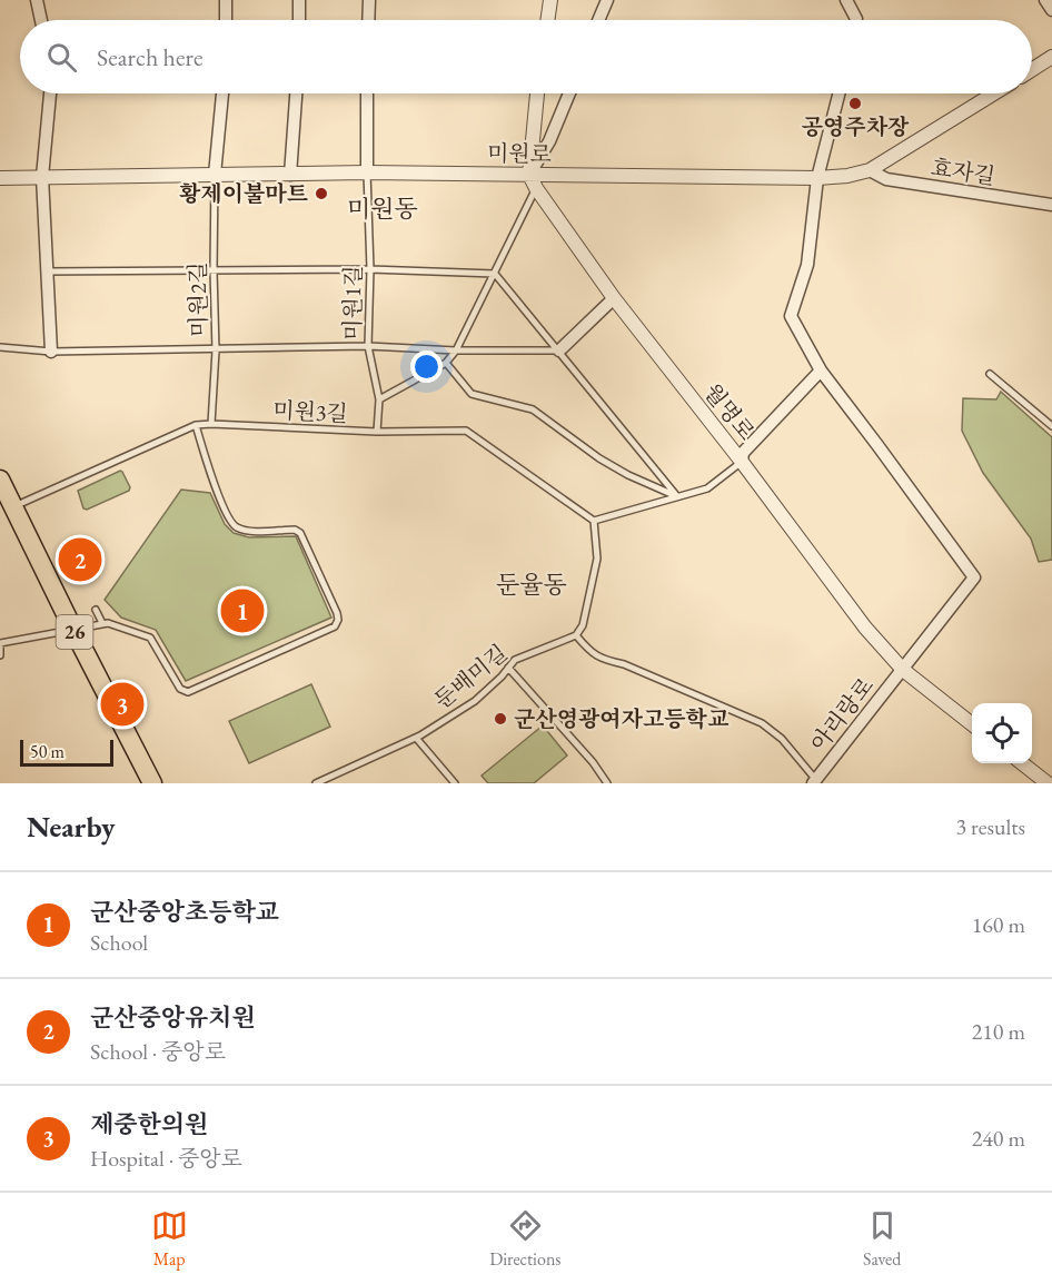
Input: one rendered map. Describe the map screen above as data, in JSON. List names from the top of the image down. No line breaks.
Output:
{"streets":{"main road":["26"],"street":["미원로","효자길","월명로","아리랑로"],"lane":["미원2길","미원1길","미원3길","둔배미길"]},"crossings":[["미원로","효자길"],["미원로","미원2길"],["미원로","미원1길"],["미원로","월명로"],["미원2길","미원3길"],["미원1길","미원3길"],["미원3길","26"],["월명로","아리랑로"]],"districts":["미원동","둔율동"],"places":["공영주차장","황제이불마트","군산영광여자고등학교"],"scale_bar":"50 m","page":{"search":"Search here","pins":["2","1","3"],"scale":"50 m","heading":["Nearby","3 results"],"list":[{"mark":"1","name":"군산중앙초등학교","note":"School","value":"160 m"},{"mark":"2","name":"군산중앙유치원","note":"School · 중앙로","value":"210 m"},{"mark":"3","name":"제중한의원","note":"Hospital · 중앙로","value":"240 m"}],"nav":["Map","Directions","Saved"]}}
